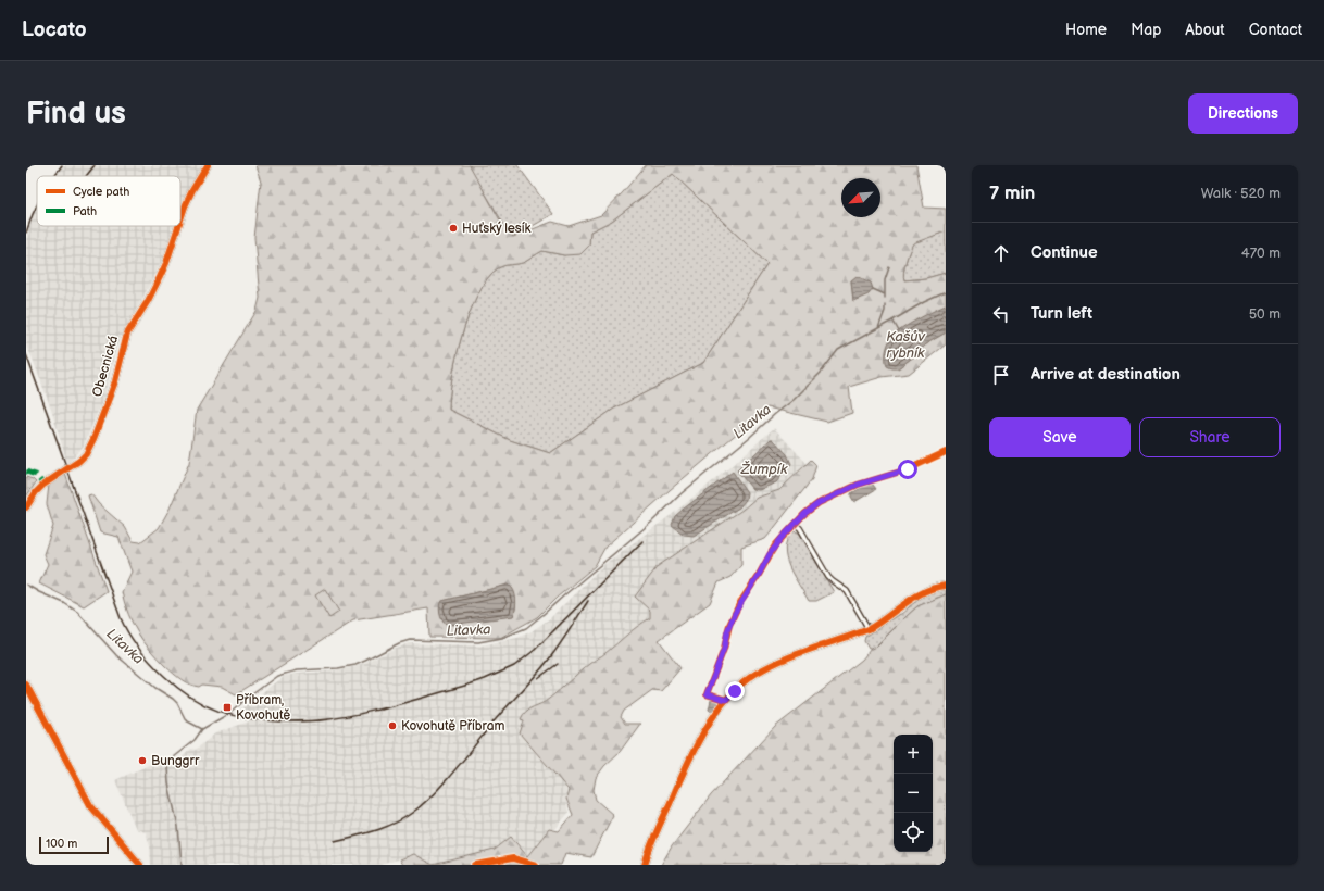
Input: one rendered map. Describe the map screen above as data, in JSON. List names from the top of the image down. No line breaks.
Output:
{"streets":{"street":["Obecnická"]},"water":["Kašův rybník","Litavka","Žumpík"],"places":{"other":["Huťský lesík","Kovohutě Příbram","Bunggrr"],"transit":["Příbram, Kovohutě"]},"legend":["Cycle path","Path"],"scale_bar":"100 m","north":"bottom left","page":{"header":"Locato","nav":["Home","Map","About","Contact"],"buttons":["Directions",["Save","Share"]],"title":"Find us","heading":["7 min","Walk · 520 m"],"list":[["Continue","470 m"],["Turn left","50 m"],"Arrive at destination"],"map_buttons":["+","−"],"scale":"100 m"}}
